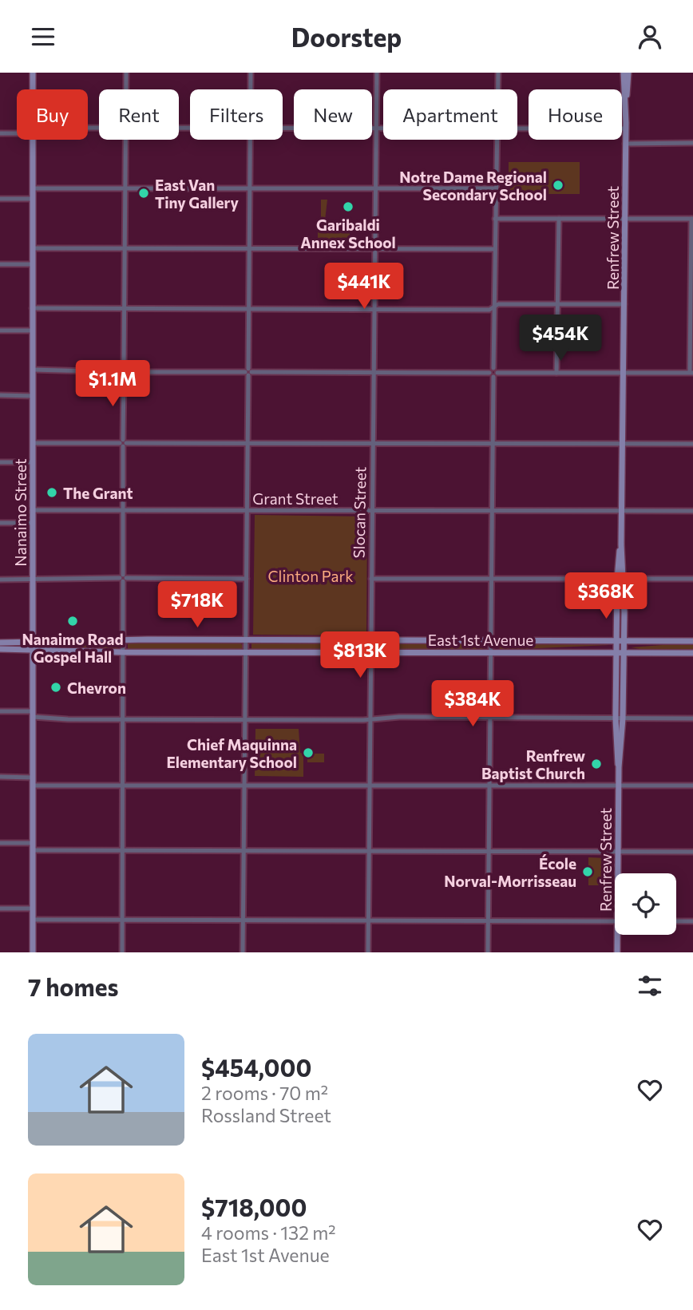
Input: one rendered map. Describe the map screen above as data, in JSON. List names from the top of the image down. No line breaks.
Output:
{"streets":{"main road":["Renfrew Street","Nanaimo Street","East 1st Avenue"],"street":["Grant Street","Slocan Street"]},"crossings":[["Renfrew Street","Grant Street"],["Renfrew Street","East 1st Avenue"],["Grant Street","Nanaimo Street"],["Grant Street","Slocan Street"],["Nanaimo Street","East 1st Avenue"],["Slocan Street","East 1st Avenue"]],"parks":["Clinton Park"],"places":["Notre Dame Regional Secondary School","East Van Tiny Gallery","Garibaldi Annex School","The Grant","Nanaimo Road Gospel Hall","Chevron","Chief Maquinna Elementary School","Renfrew Baptist Church","École Norval-Morrisseau"],"page":{"header":"Doorstep","chip":["Buy","Rent","Filters","New","Apartment","House"],"price":["$441K","$454K","$1.1M","$368K","$718K","$813K","$384K"],"heading":"7 homes","list":[{"name":"$454,000","note":"2 rooms · 70 m² · Rossland Street"},{"name":"$718,000","note":"4 rooms · 132 m² · East 1st Avenue"}]}}
